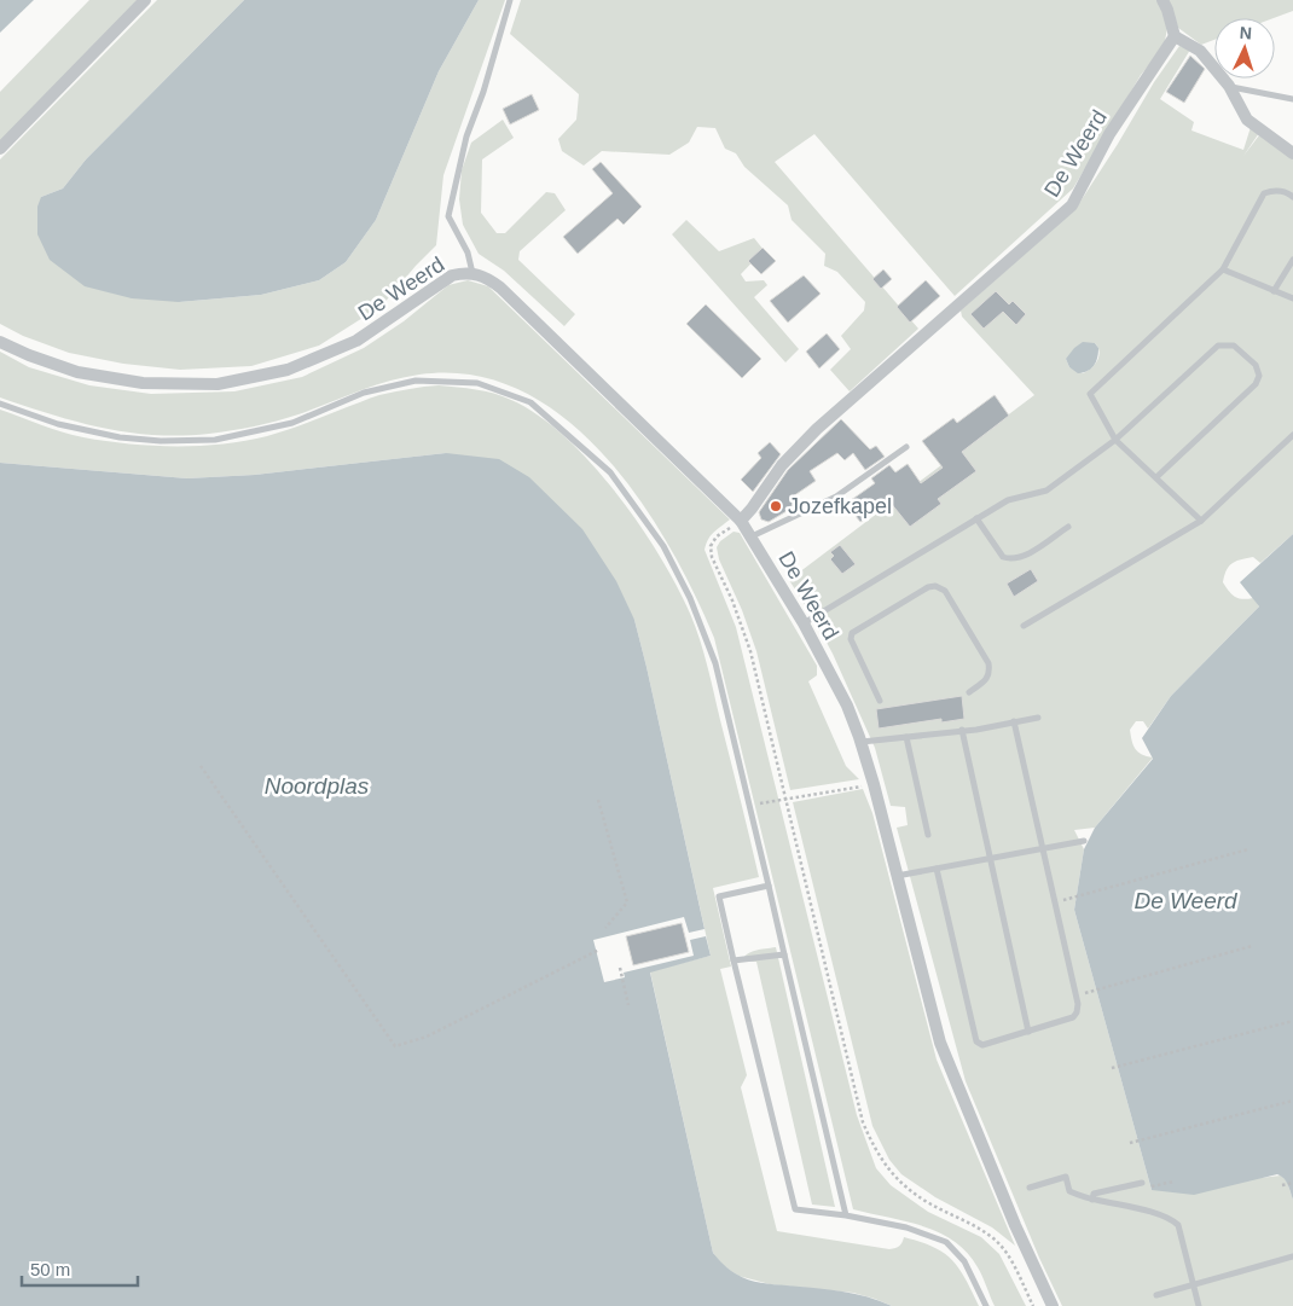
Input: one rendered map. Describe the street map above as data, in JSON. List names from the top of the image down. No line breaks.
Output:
{"streets":{"street":["De Weerd"]},"water":["Noordplas","De Weerd"],"places":["Jozefkapel"],"scale_bar":"50 m","north":"top"}
